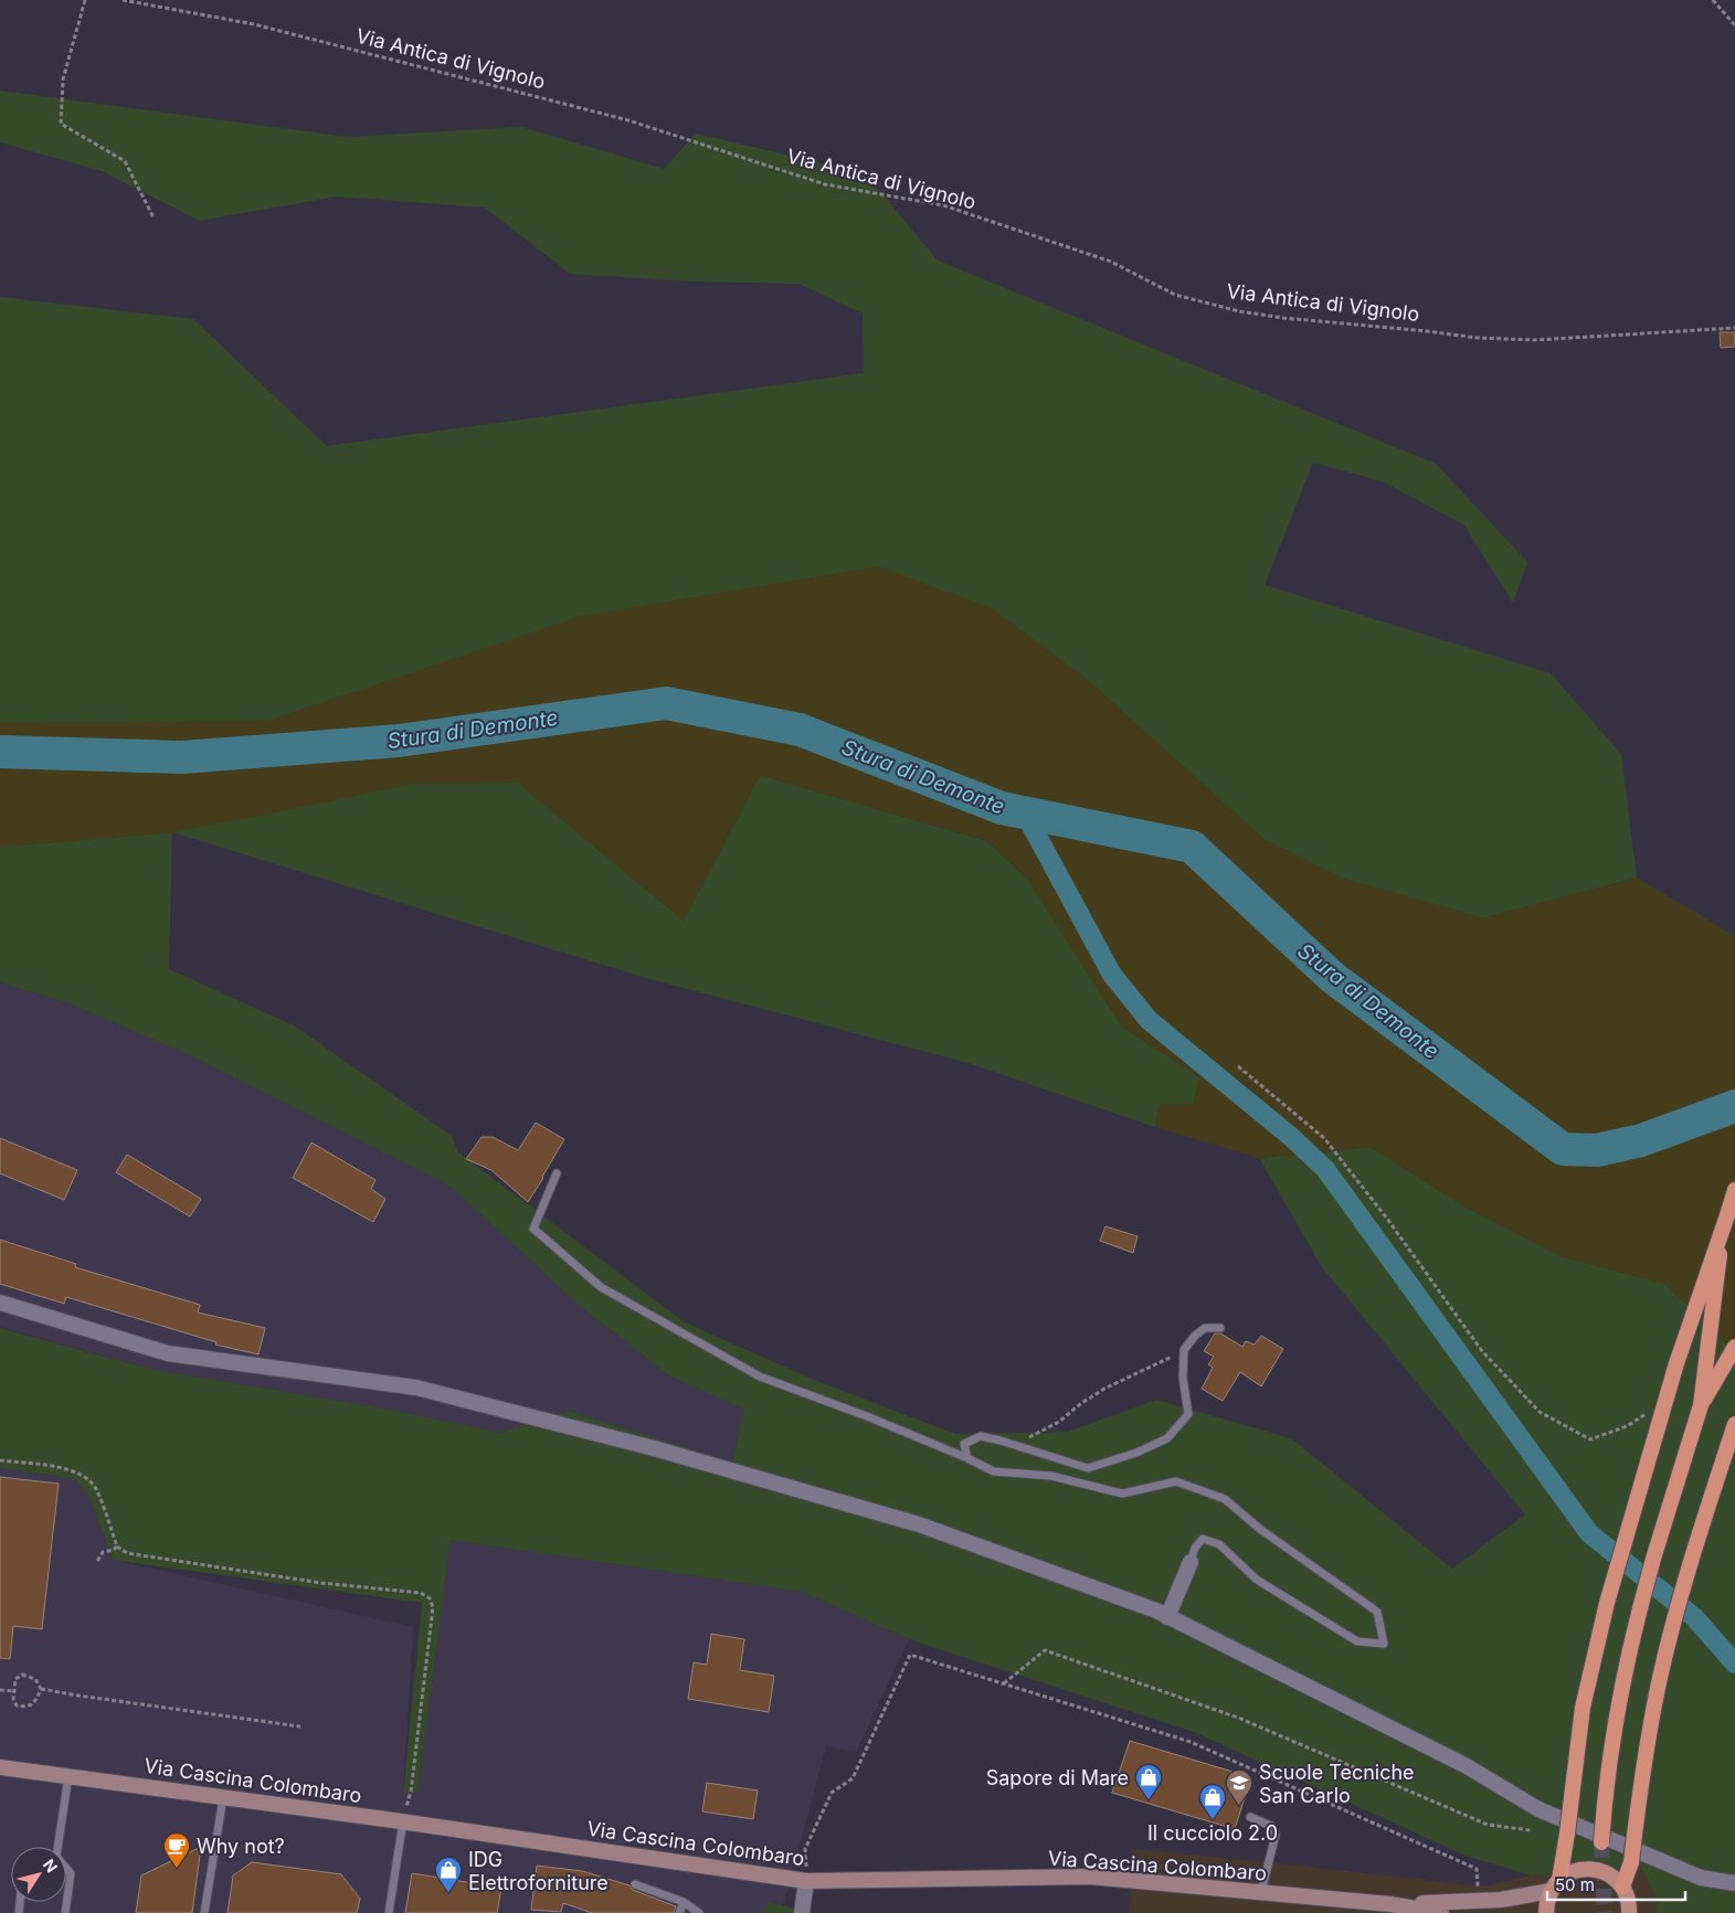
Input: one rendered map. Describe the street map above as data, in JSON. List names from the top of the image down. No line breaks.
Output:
{"streets":{"main road":["Via Cascina Colombaro"],"path":["Via Antica di Vignolo"]},"water":["Stura di Demonte"],"places":{"shop":["Sapore di Mare","Il cucciolo 2.0","IDG Elettroforniture"],"school or university":["Scuole Tecniche San Carlo"],"cafe":["Why not?"]},"scale_bar":"50 m","north":"top right"}
